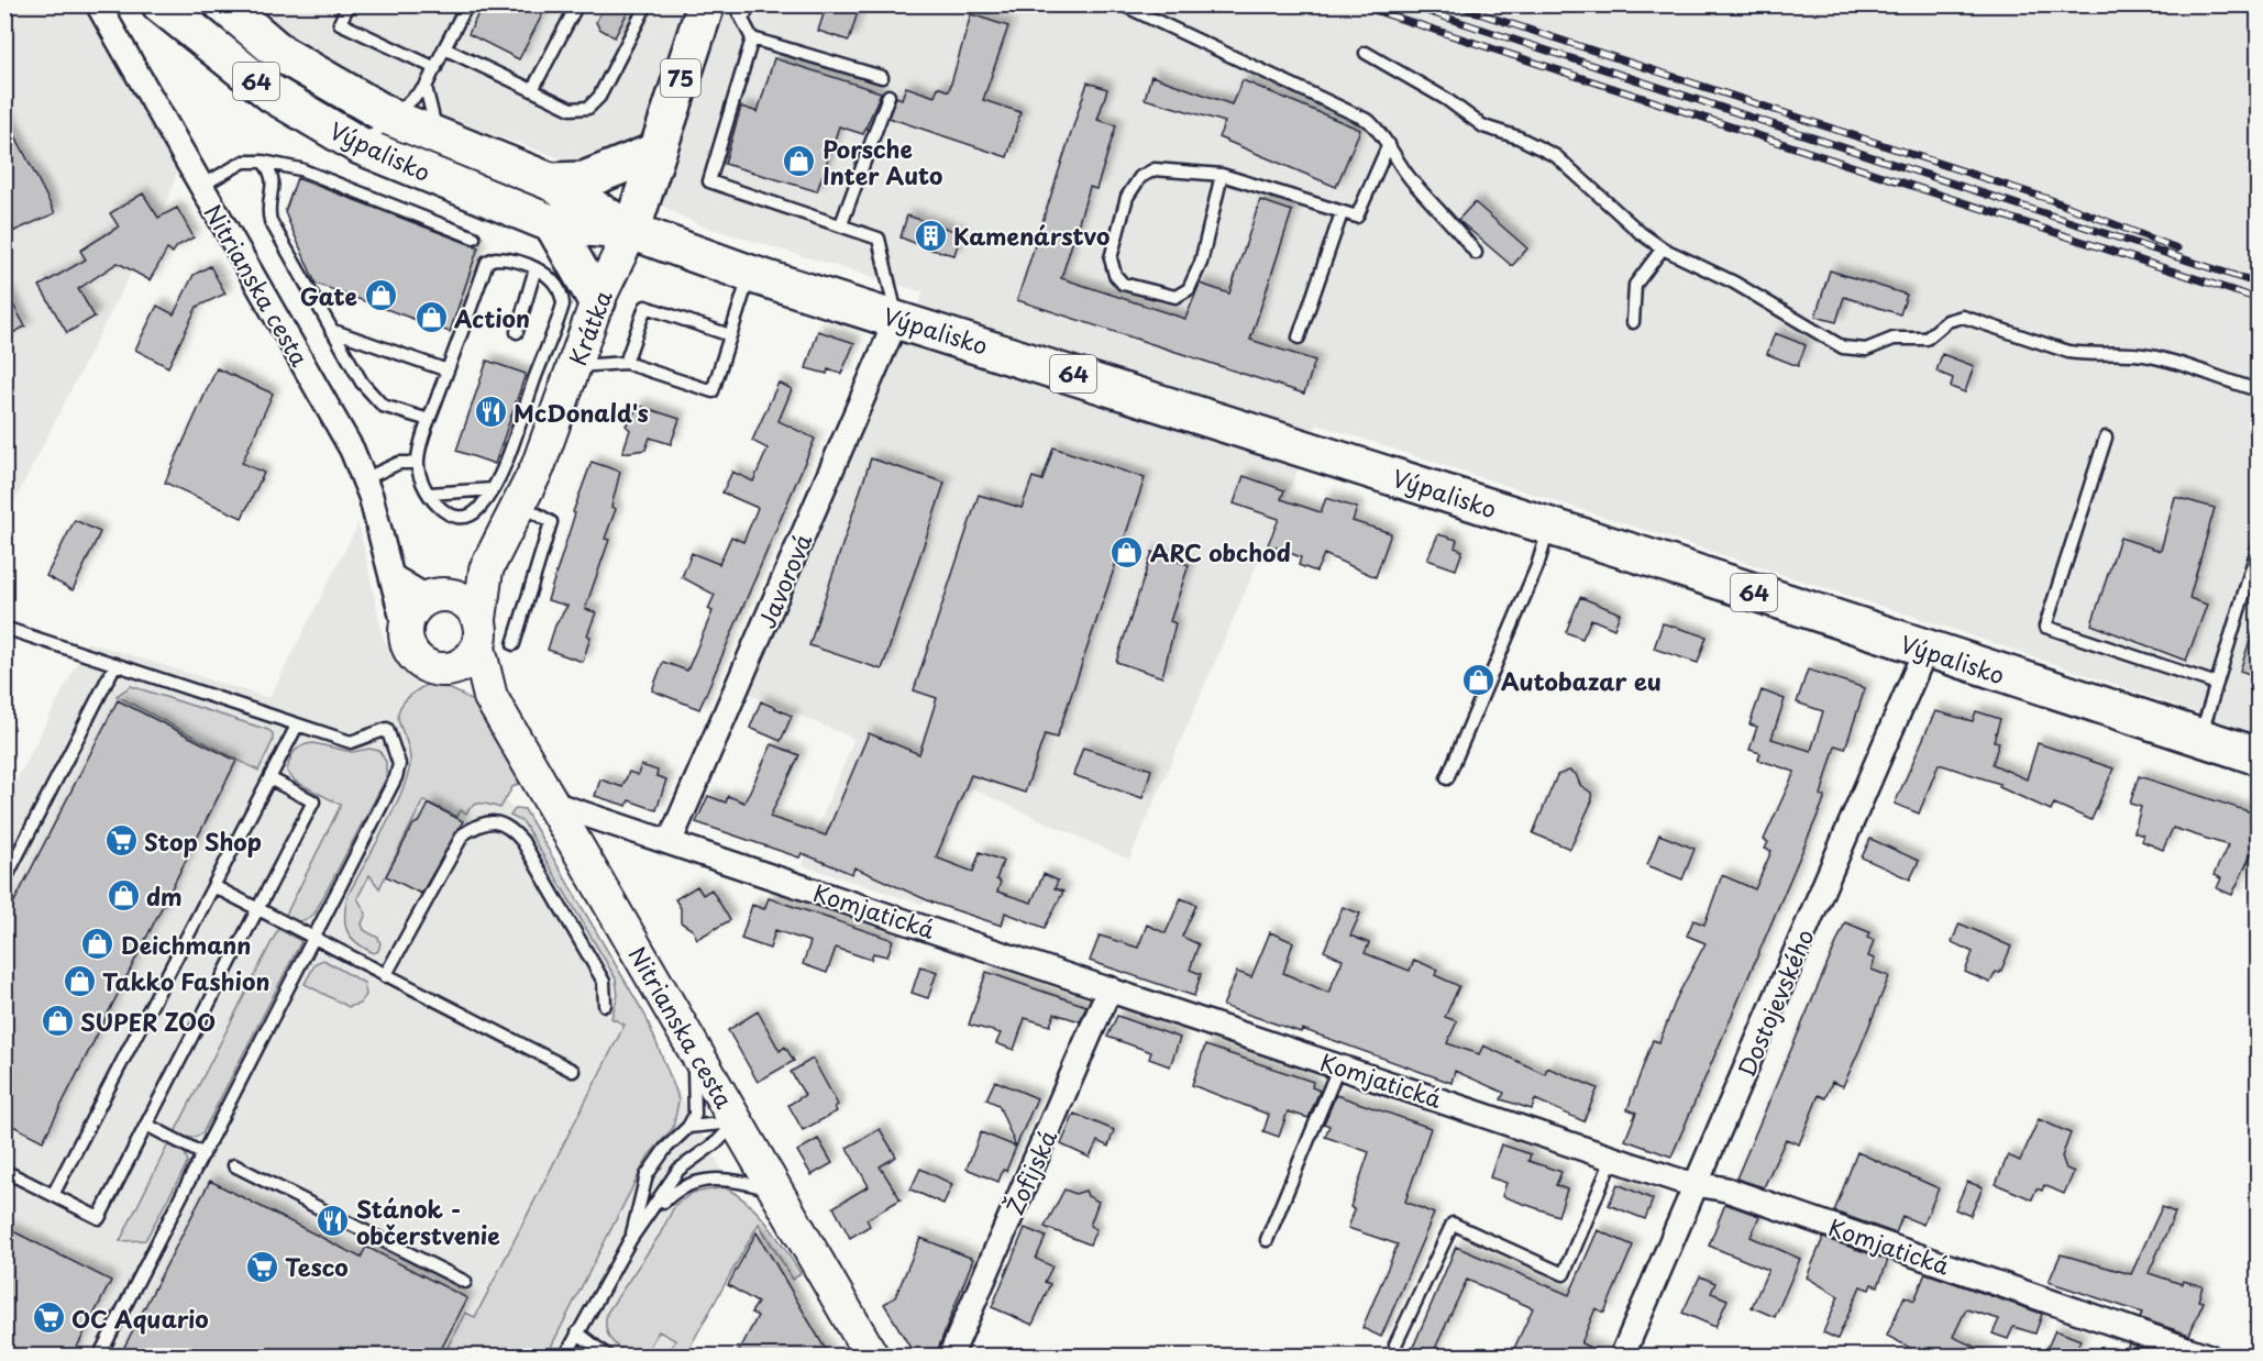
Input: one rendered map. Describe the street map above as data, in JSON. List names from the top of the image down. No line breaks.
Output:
{"streets":{"main road":["75","64","Výpalisko","Nitrianska cesta","Krátka"],"street":["Javorová","Komjatická","Dostojevského","Žofijská"]},"crossings":[["75","64"],["75","Výpalisko"],["75","Krátka"],["64","Výpalisko"],["Výpalisko","Krátka"],["Výpalisko","Javorová"],["Výpalisko","Dostojevského"],["Nitrianska cesta","Krátka"],["Nitrianska cesta","Komjatická"],["Javorová","Komjatická"],["Komjatická","Dostojevského"],["Komjatická","Žofijská"]],"places":{"shop":["Porsche Inter Auto","Gate","Action","ARC obchod","Autobazar eu","dm","Deichmann","Takko Fashion","SUPER ZOO"],"building":["Kamenárstvo"],"restaurant":["McDonald's","Stánok - občerstvenie"],"supermarket":["Stop Shop","Tesco","OC Aquario"]}}
